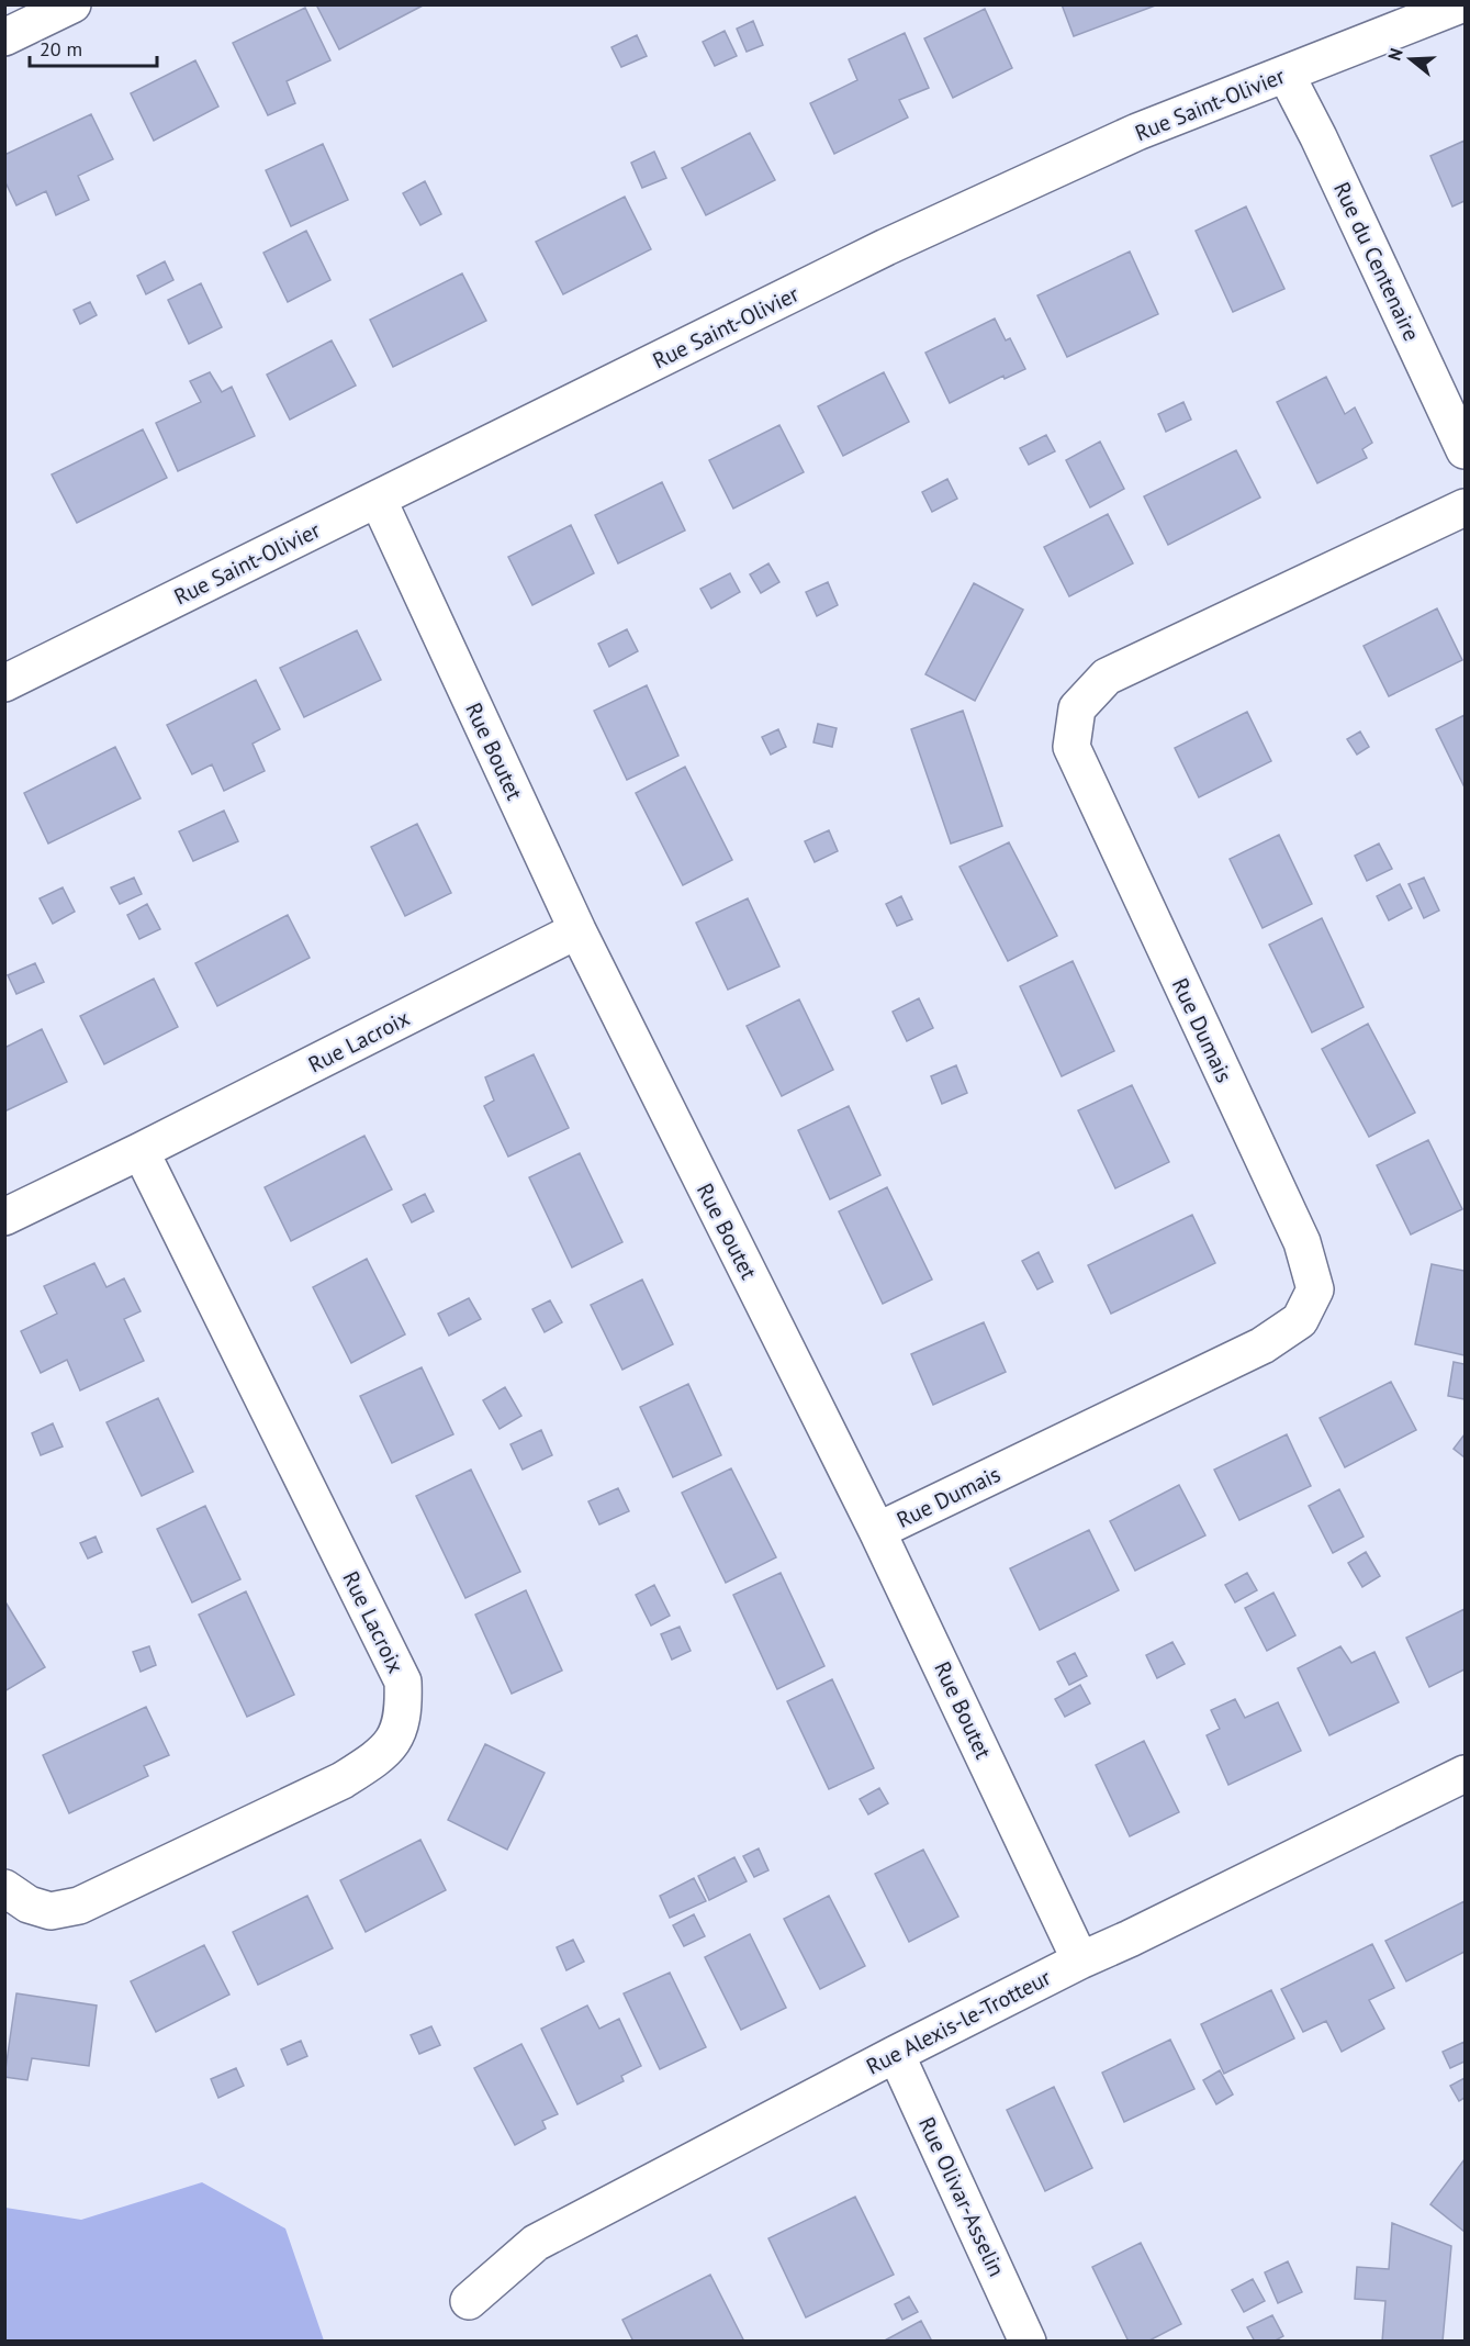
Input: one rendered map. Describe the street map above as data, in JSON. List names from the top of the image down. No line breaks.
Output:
{"streets":{"street":["Rue Saint-Olivier","Rue du Centenaire","Rue Boutet","Rue Dumais","Rue Lacroix","Rue Alexis-le-Trotteur","Rue Olivar-Asselin"]},"crossings":[["Rue Saint-Olivier","Rue du Centenaire"],["Rue Saint-Olivier","Rue Boutet"],["Rue Boutet","Rue Dumais"],["Rue Boutet","Rue Lacroix"],["Rue Boutet","Rue Alexis-le-Trotteur"],["Rue Alexis-le-Trotteur","Rue Olivar-Asselin"]],"scale_bar":"20 m","north":"left"}
